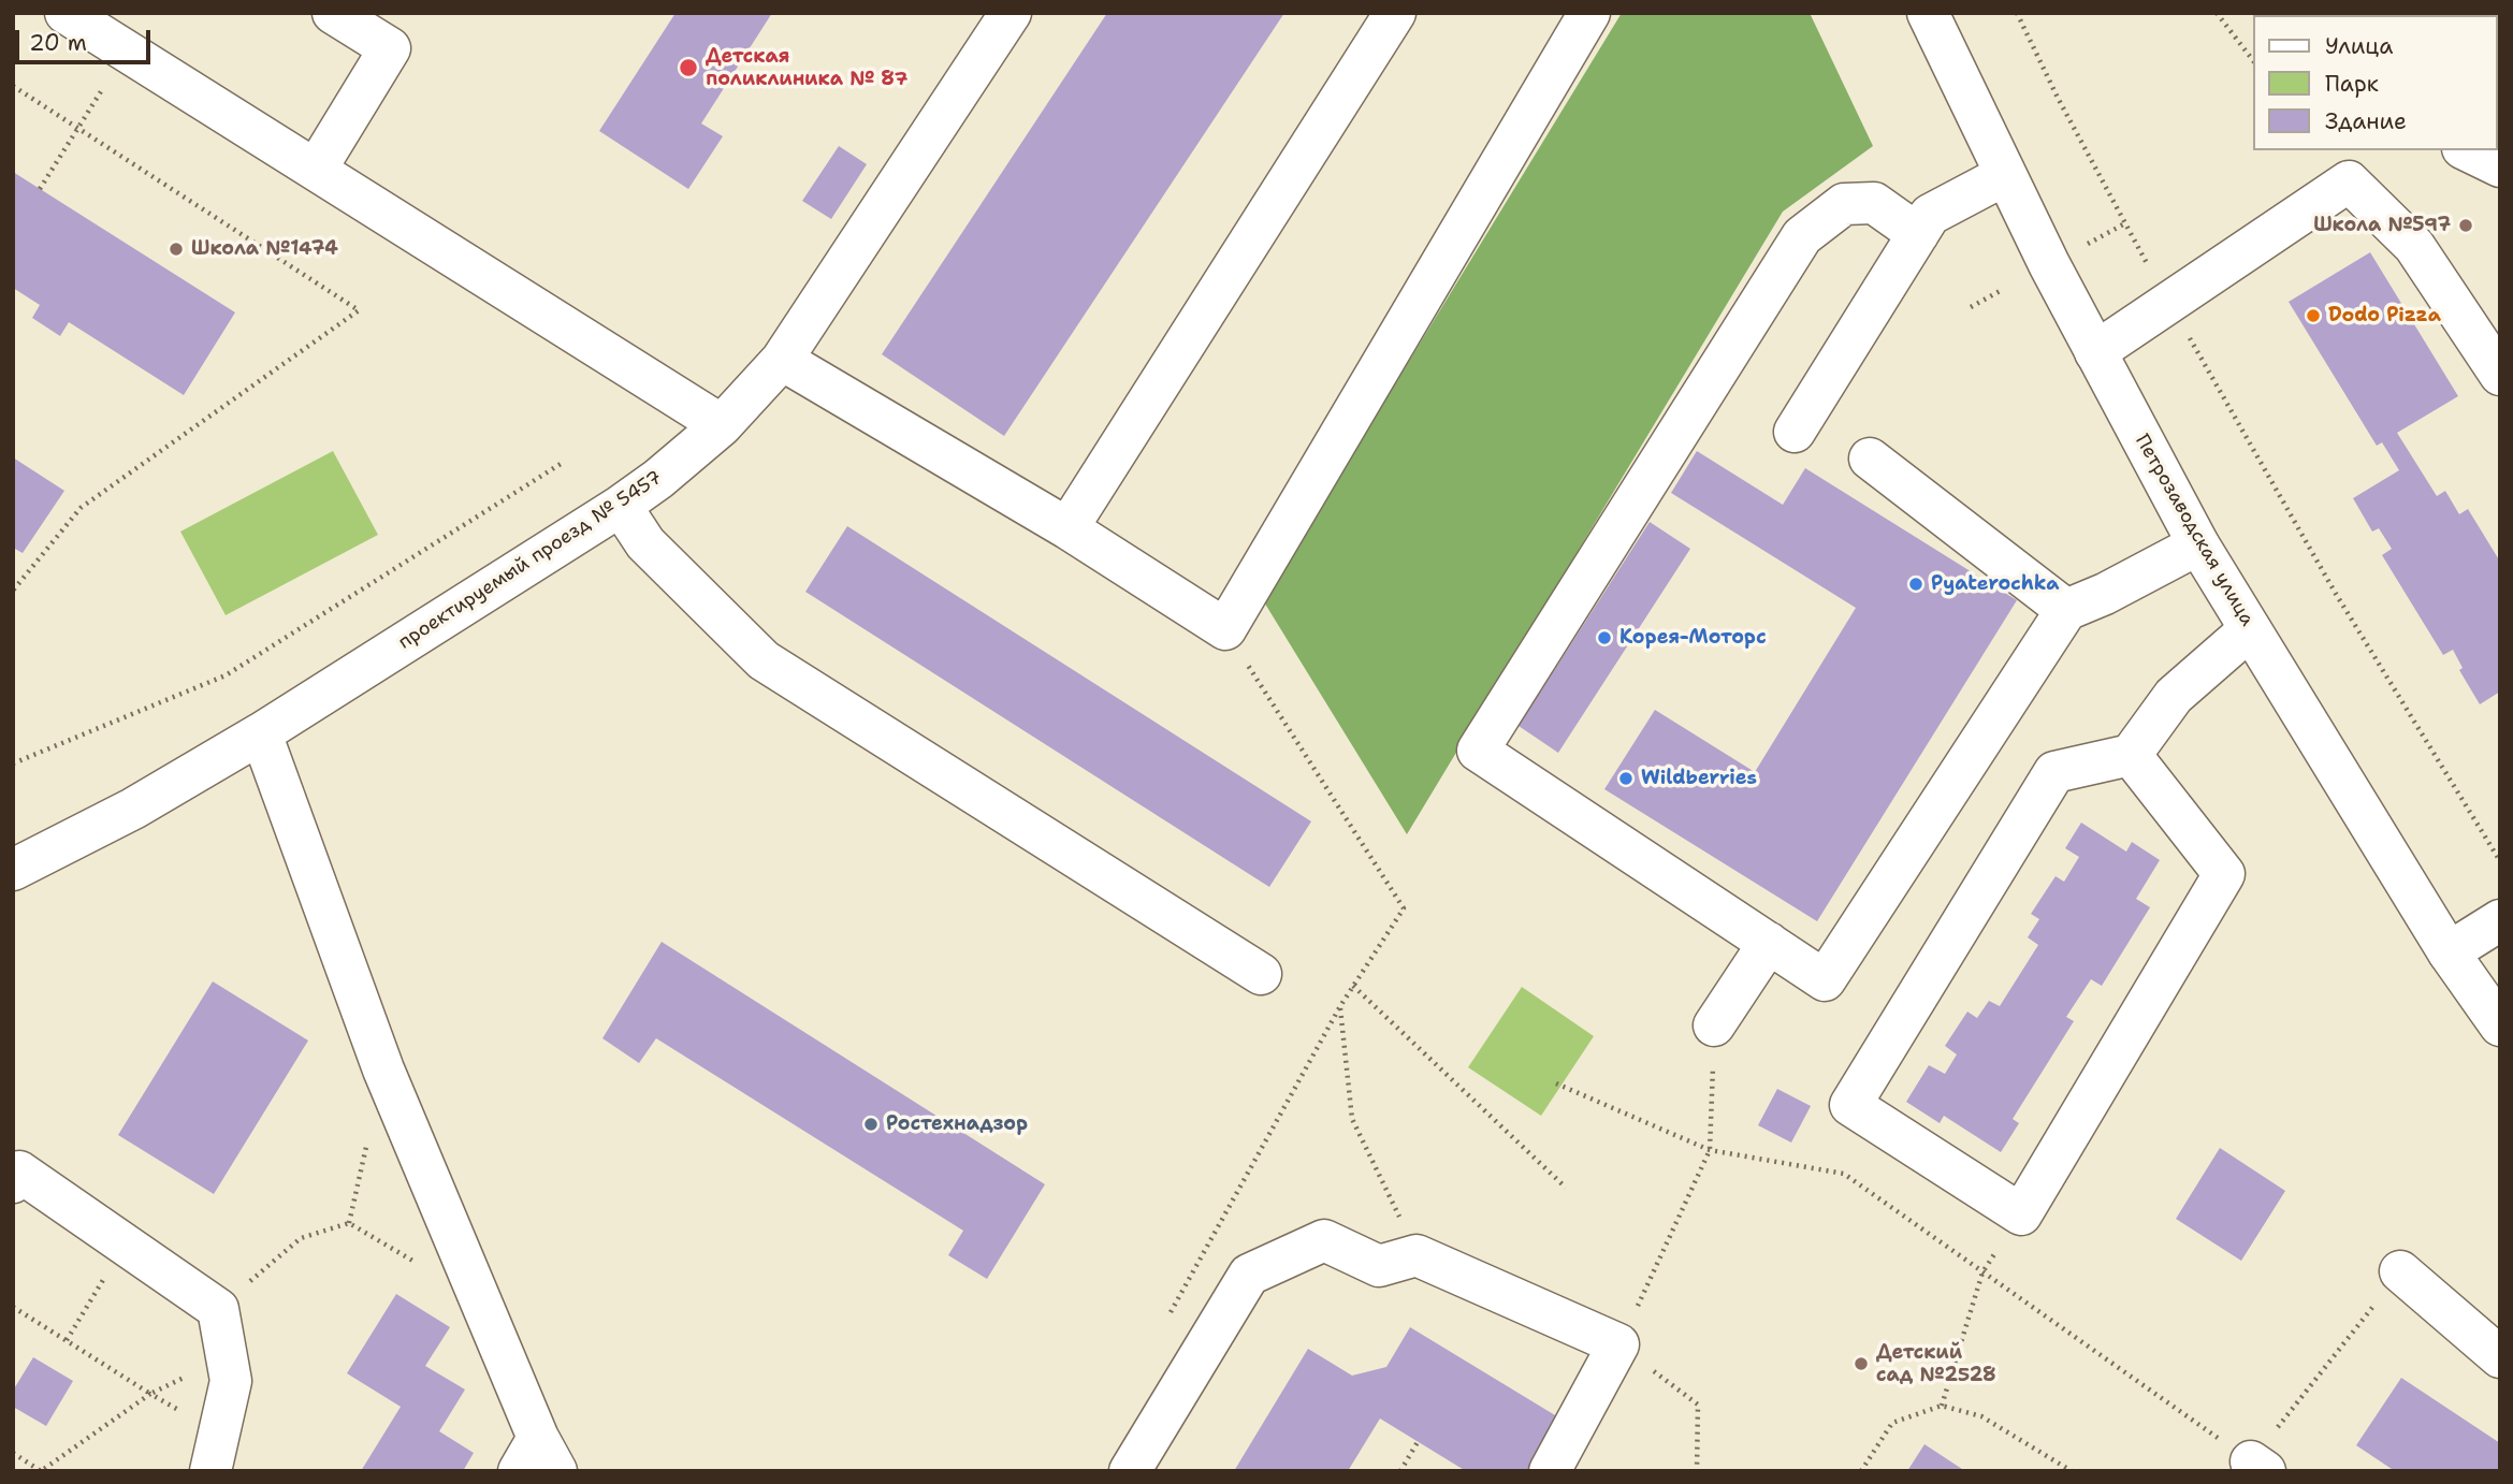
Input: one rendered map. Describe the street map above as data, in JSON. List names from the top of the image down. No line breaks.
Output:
{"streets":{"street":["Петрозаводская улица","проектируемый проезд № 5457"]},"places":["Детская поликлиника № 87","Школа №597","Школа №1474","Dodo Pizza","Pyaterochka","Корея-Моторс","Wildberries","Ростехнадзор","Детский сад №2528"],"legend":["Улица","Парк","Здание"],"scale_bar":"20 m"}
